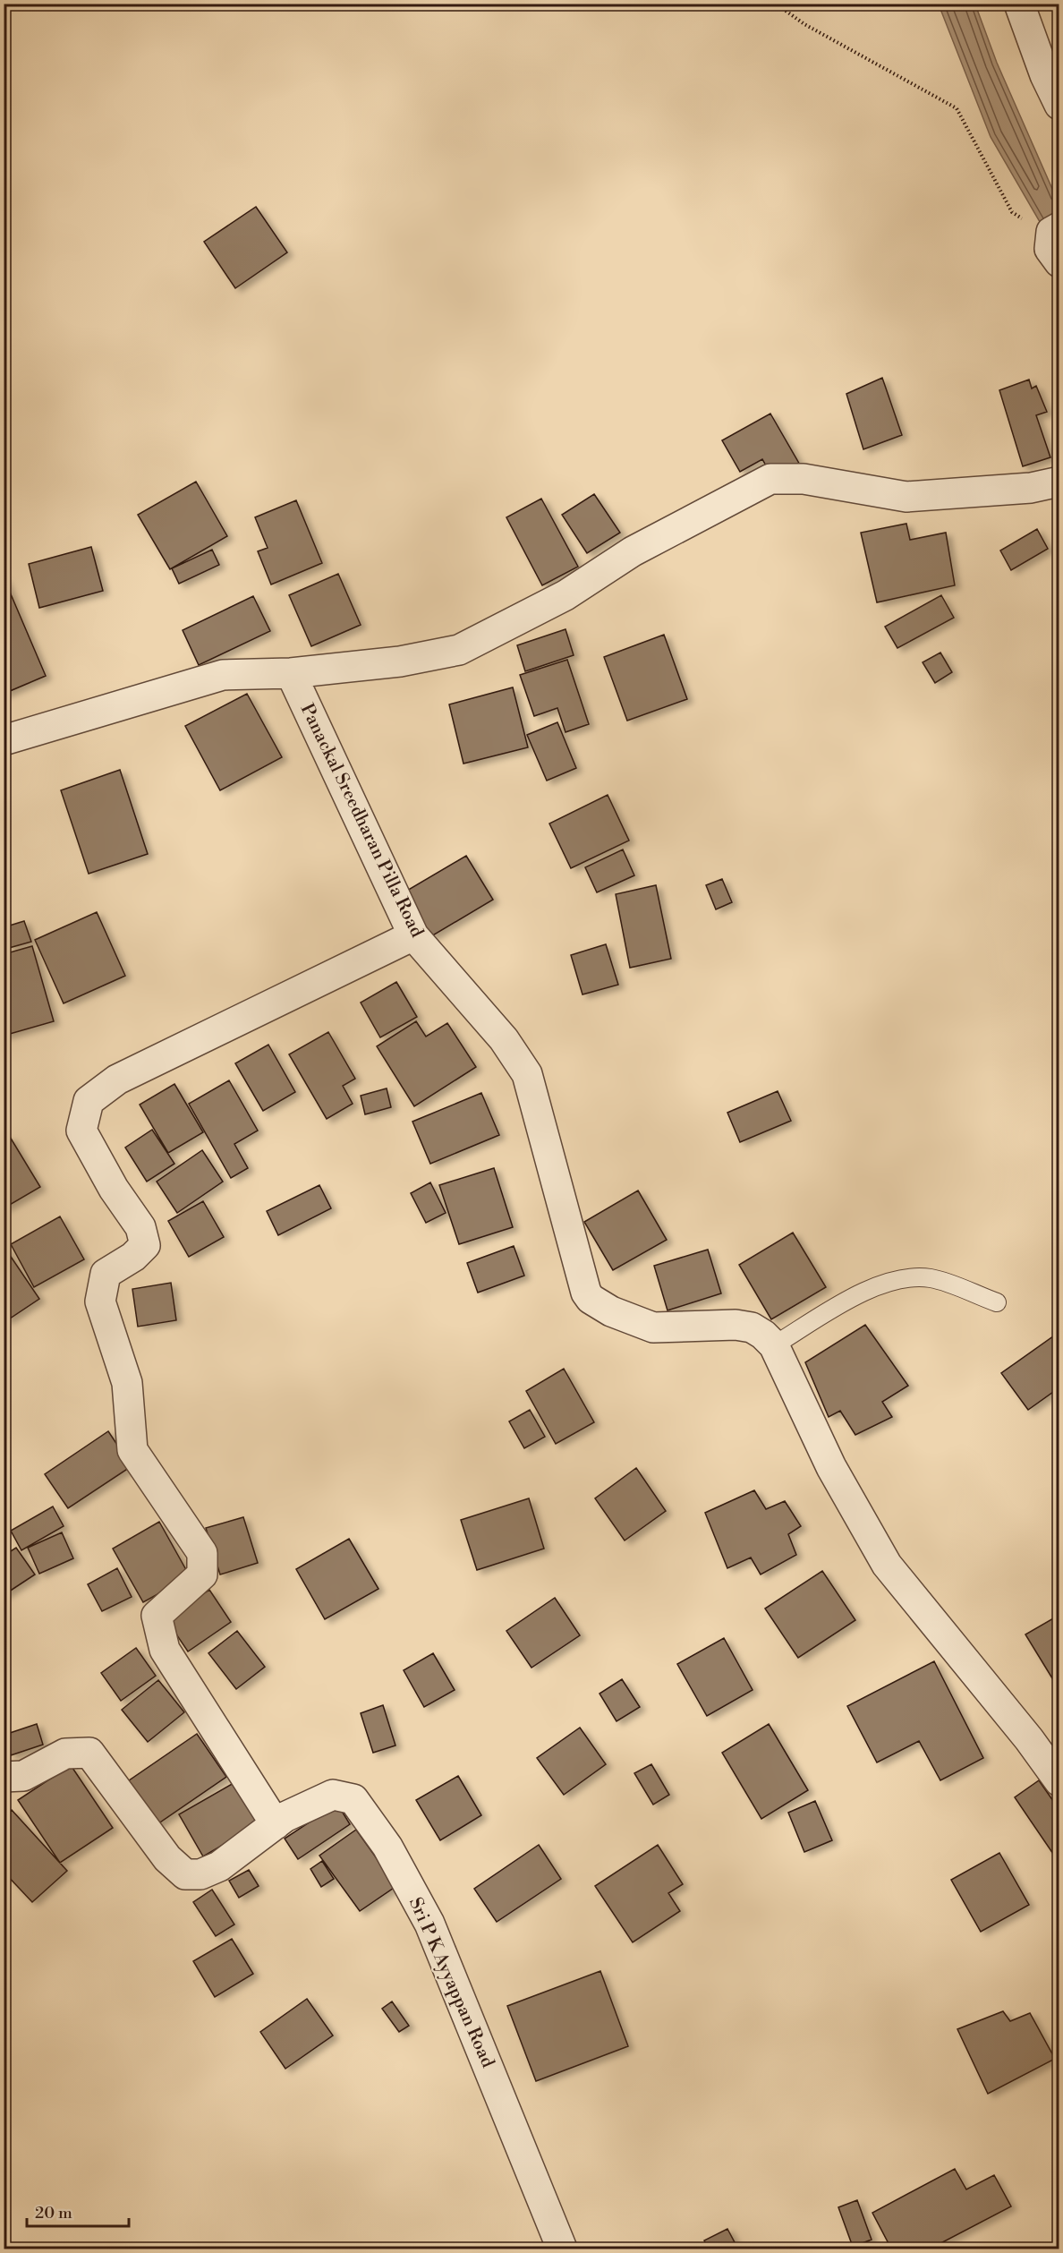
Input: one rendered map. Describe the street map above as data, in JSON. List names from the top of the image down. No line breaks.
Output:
{"streets":{"street":["Panackal Sreedharan Pilla Road","Sri P K Ayyappan Road"]},"scale_bar":"20 m"}
